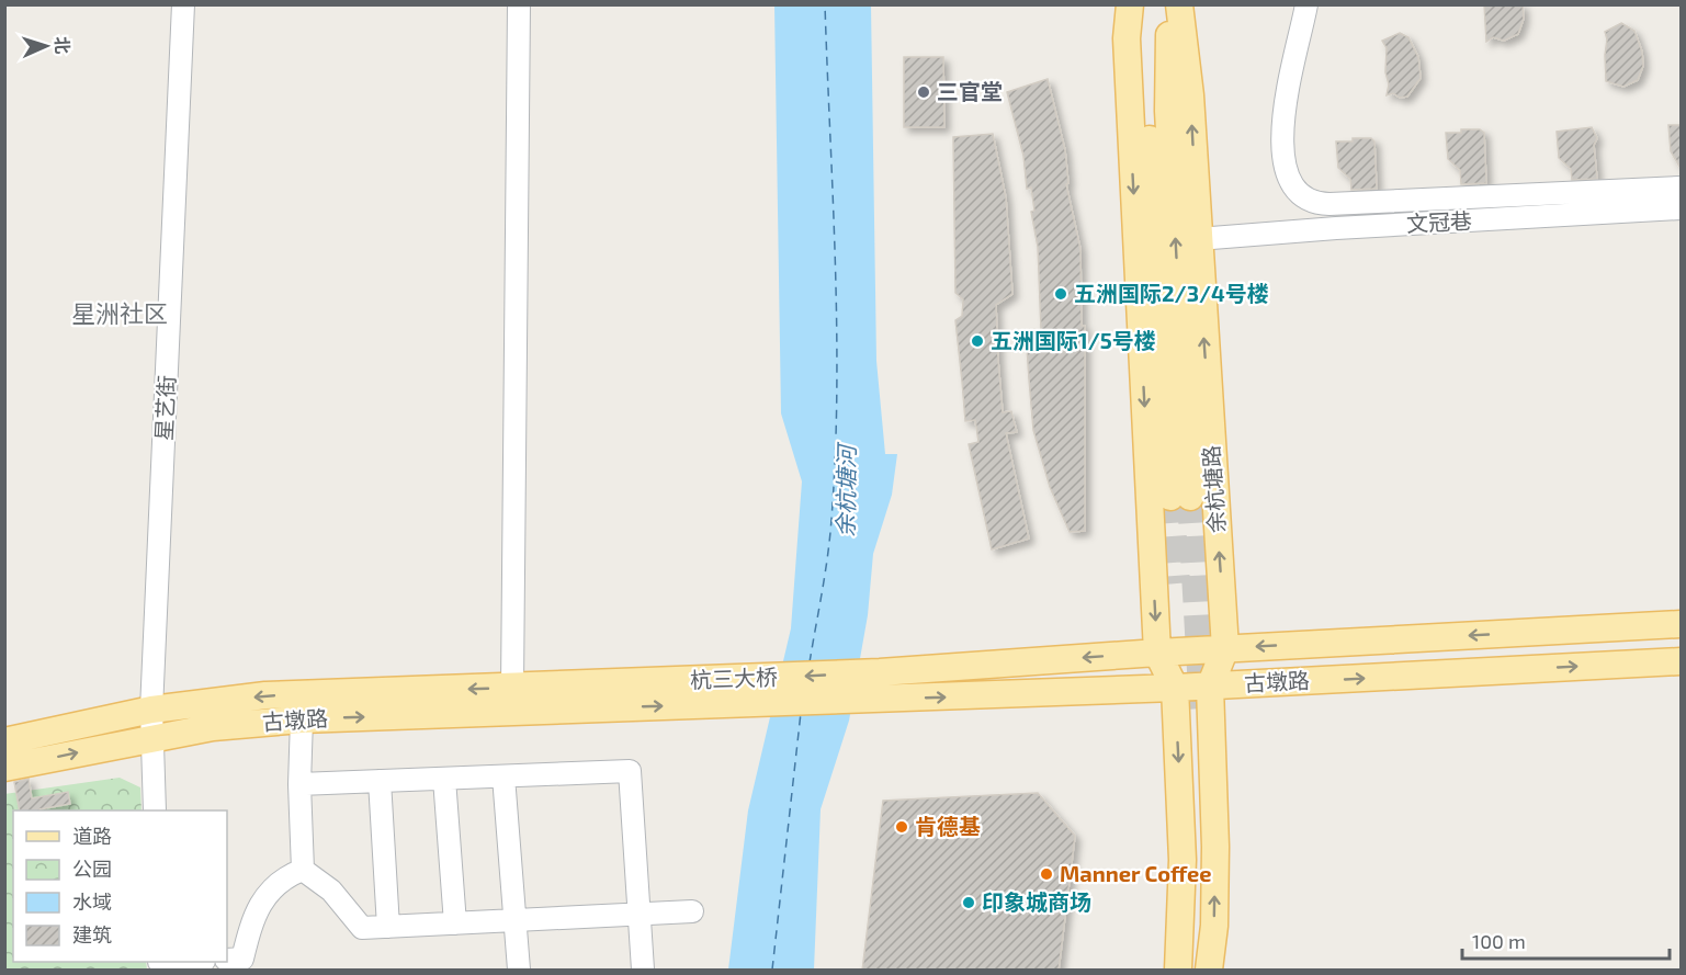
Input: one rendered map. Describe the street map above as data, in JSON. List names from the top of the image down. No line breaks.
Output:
{"streets":{"main road":["余杭塘路","杭三大桥","古墩路"],"street":["文冠巷","星艺街"]},"crossings":[["文冠巷","余杭塘路"],["星艺街","古墩路"],["余杭塘路","古墩路"],["杭三大桥","古墩路"]],"districts":["星洲社区"],"water":["余杭塘河"],"places":["三官堂","五洲国际2/3/4号楼","五洲国际1/5号楼","肯德基","Manner Coffee","印象城商场"],"legend":["道路","公园","水域","建筑"],"scale_bar":"100 m","north":"right"}
